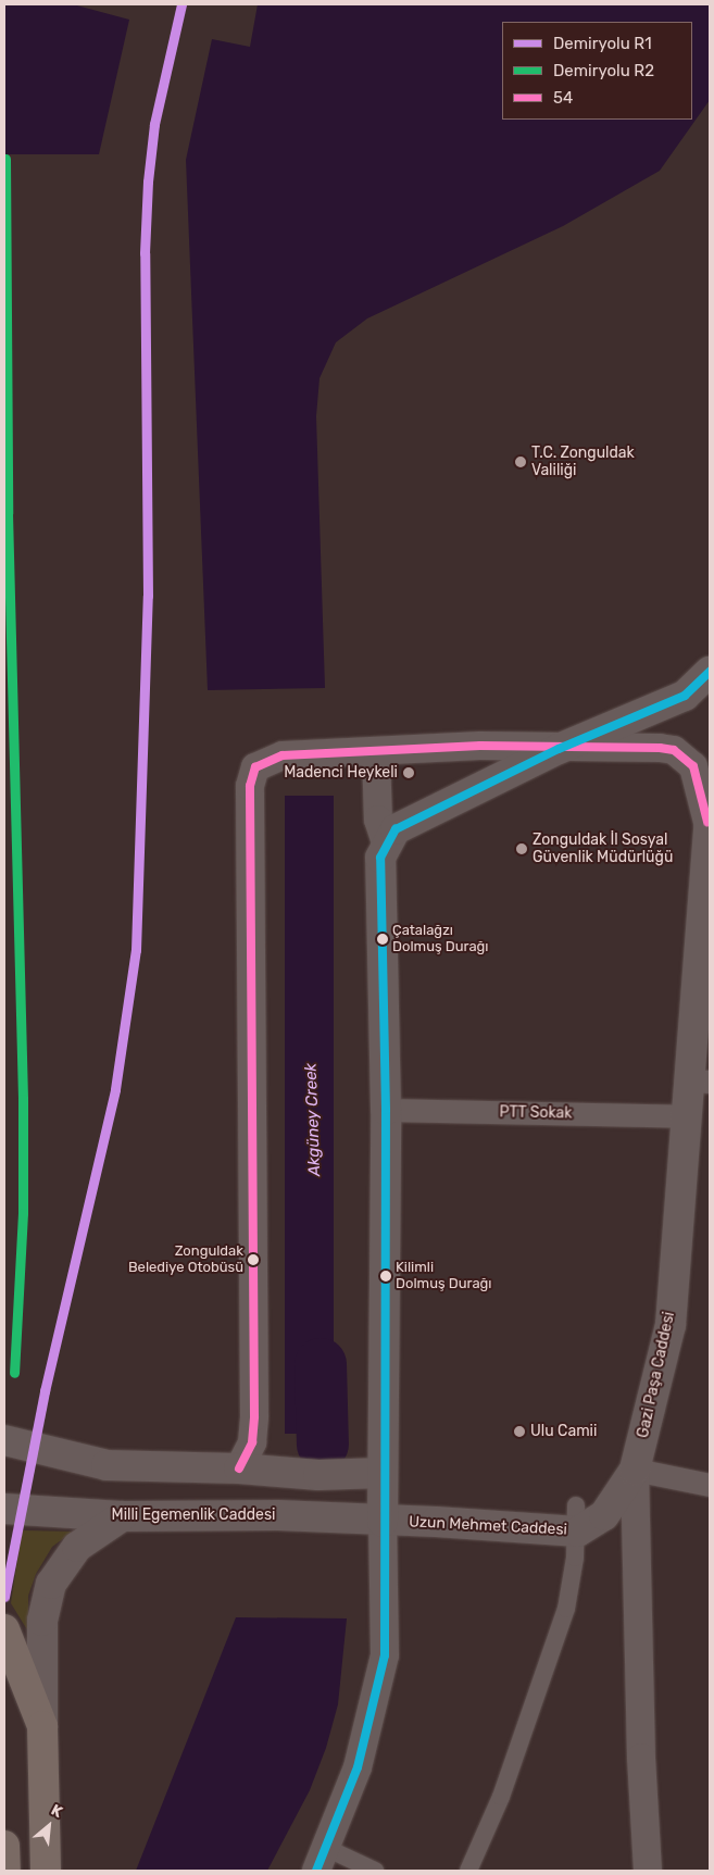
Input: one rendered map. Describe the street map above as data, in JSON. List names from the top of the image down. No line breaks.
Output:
{"streets":{"main road":["Gazi Paşa Caddesi","Milli Egemenlik Caddesi","Uzun Mehmet Caddesi"],"street":["PTT Sokak"]},"crossings":[["PTT Sokak","Gazi Paşa Caddesi"],["Gazi Paşa Caddesi","Uzun Mehmet Caddesi"],["Milli Egemenlik Caddesi","Uzun Mehmet Caddesi"]],"water":["Akgüney Creek"],"places":["T.C. Zonguldak Valiliği","Madenci Heykeli","Zonguldak İl Sosyal Güvenlik Müdürlüğü","Çatalağzı Dolmuş Durağı","Zonguldak Belediye Otobüsü","Kilimli Dolmuş Durağı","Ulu Camii"],"lines":["rail line R1","rail line R2","transit line 54"],"legend":["Demiryolu R1","Demiryolu R2","54"],"north":"top right"}
